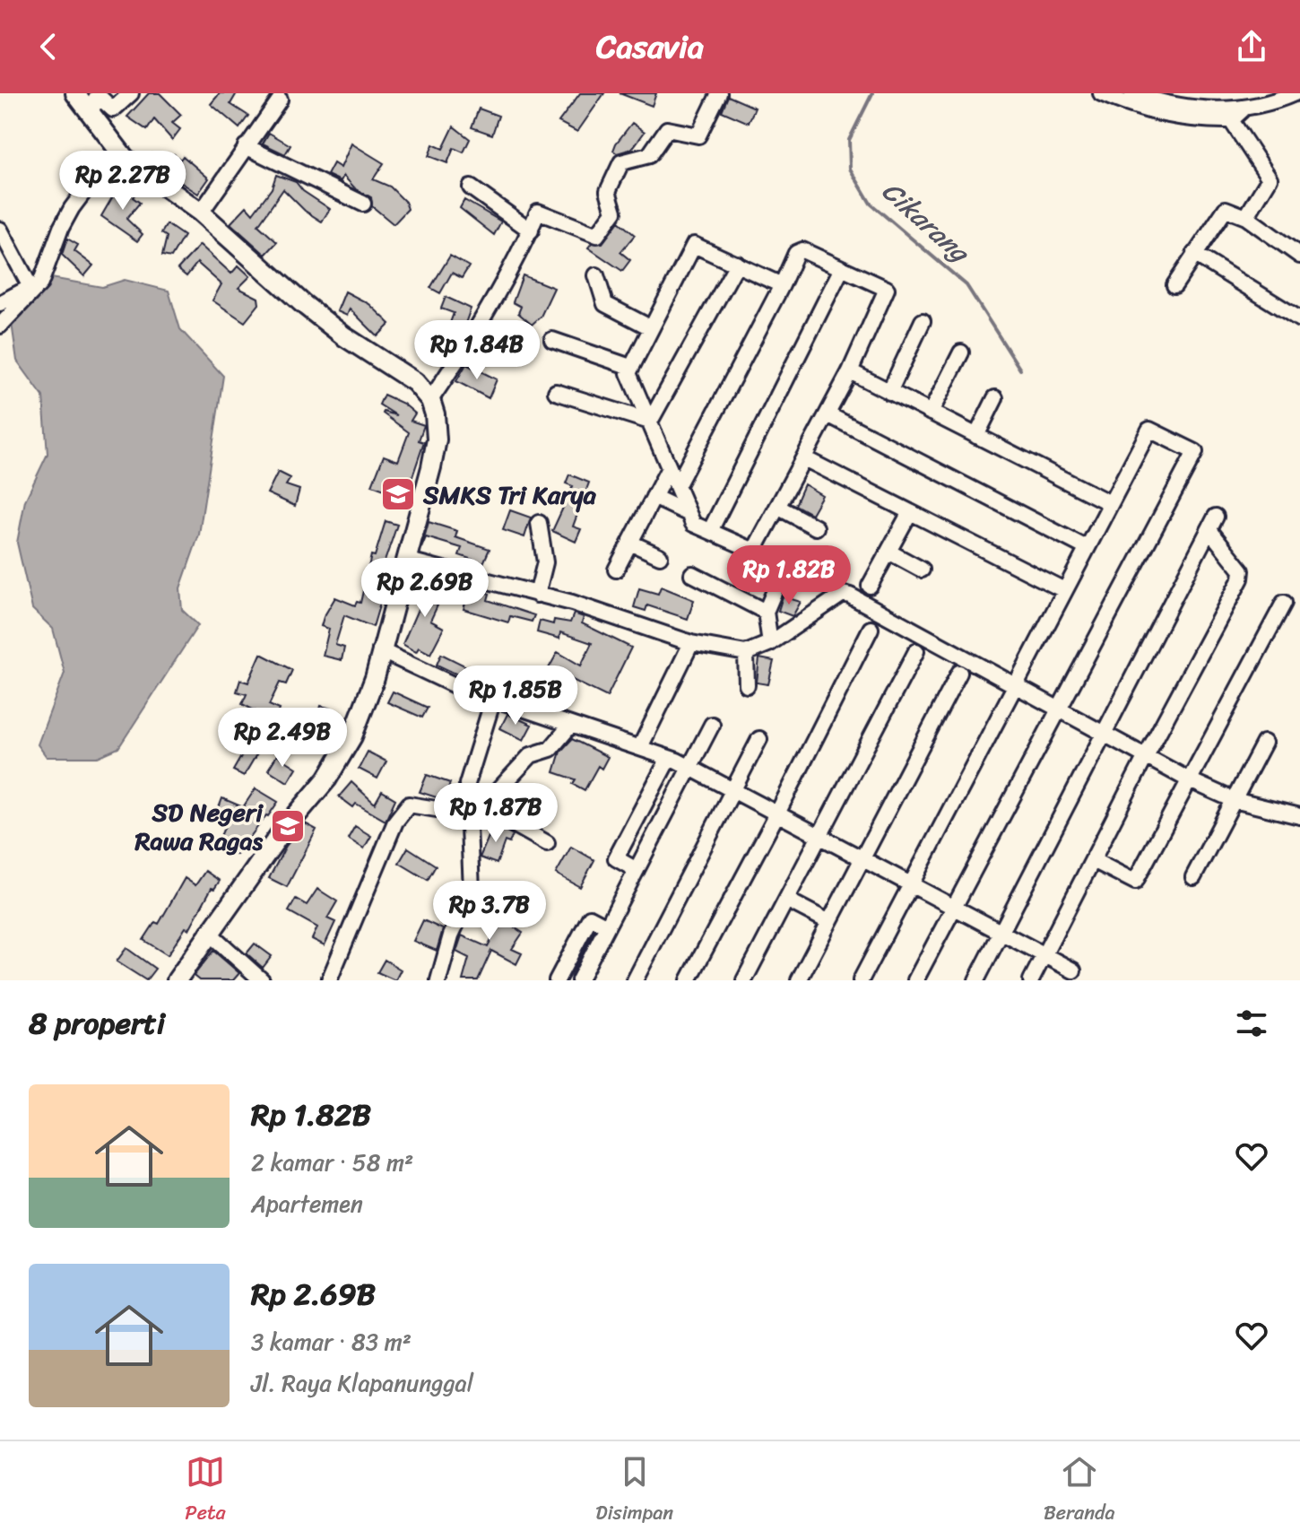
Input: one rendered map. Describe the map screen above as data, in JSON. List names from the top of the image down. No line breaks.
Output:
{"water":["Cikarang"],"places":{"school or university":["SMKS Tri Karya","SD Negeri Rawa Ragas"]},"page":{"header":"Casavia","price":["Rp 2.27B","Rp 1.84B","Rp 1.82B","Rp 2.69B","Rp 1.85B","Rp 2.49B","Rp 1.87B","Rp 3.7B"],"heading":"8 properti","list":[{"name":"Rp 1.82B","note":"2 kamar · 58 m² · Apartemen"},{"name":"Rp 2.69B","note":"3 kamar · 83 m² · Jl. Raya Klapanunggal"}],"tabs":["Peta","Disimpan","Beranda"]}}
